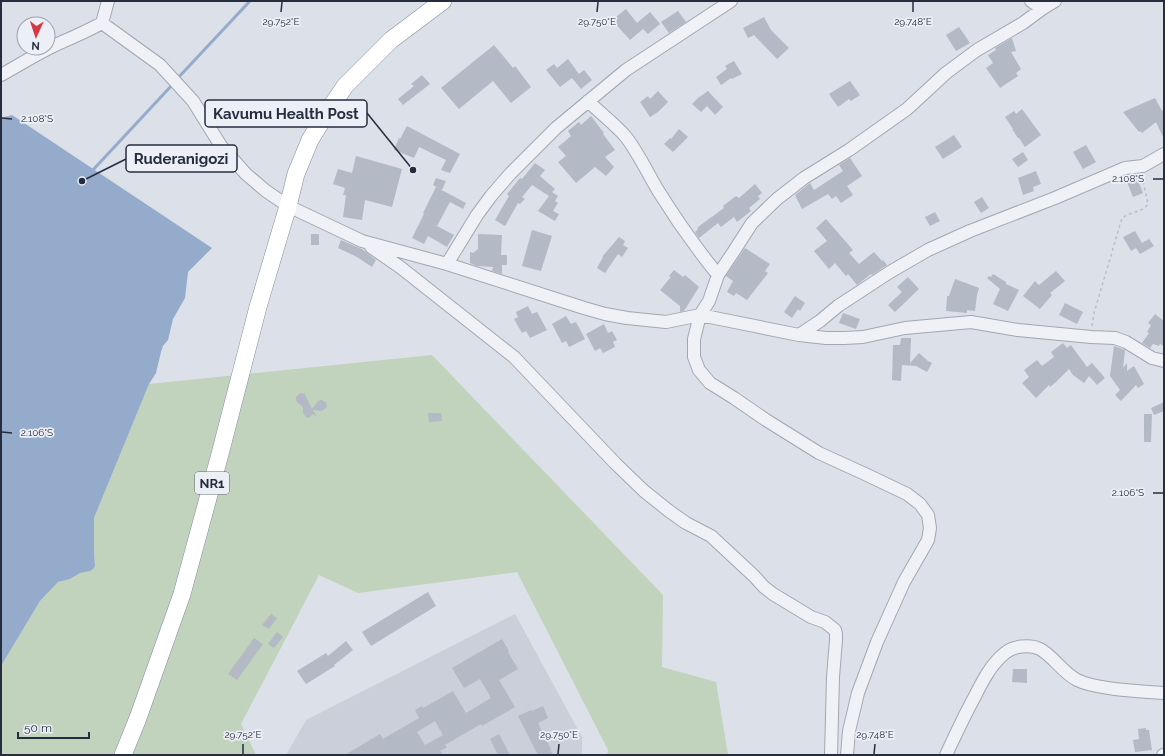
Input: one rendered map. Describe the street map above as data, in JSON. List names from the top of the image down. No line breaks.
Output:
{"streets":{"highway":["NR1"]},"places":["Kavumu Health Post","Ruderanigozi"],"scale_bar":"50 m","north":"bottom","coordinates":["29.752°E","29.750°E","29.748°E","2.108°S","2.106°S"]}
